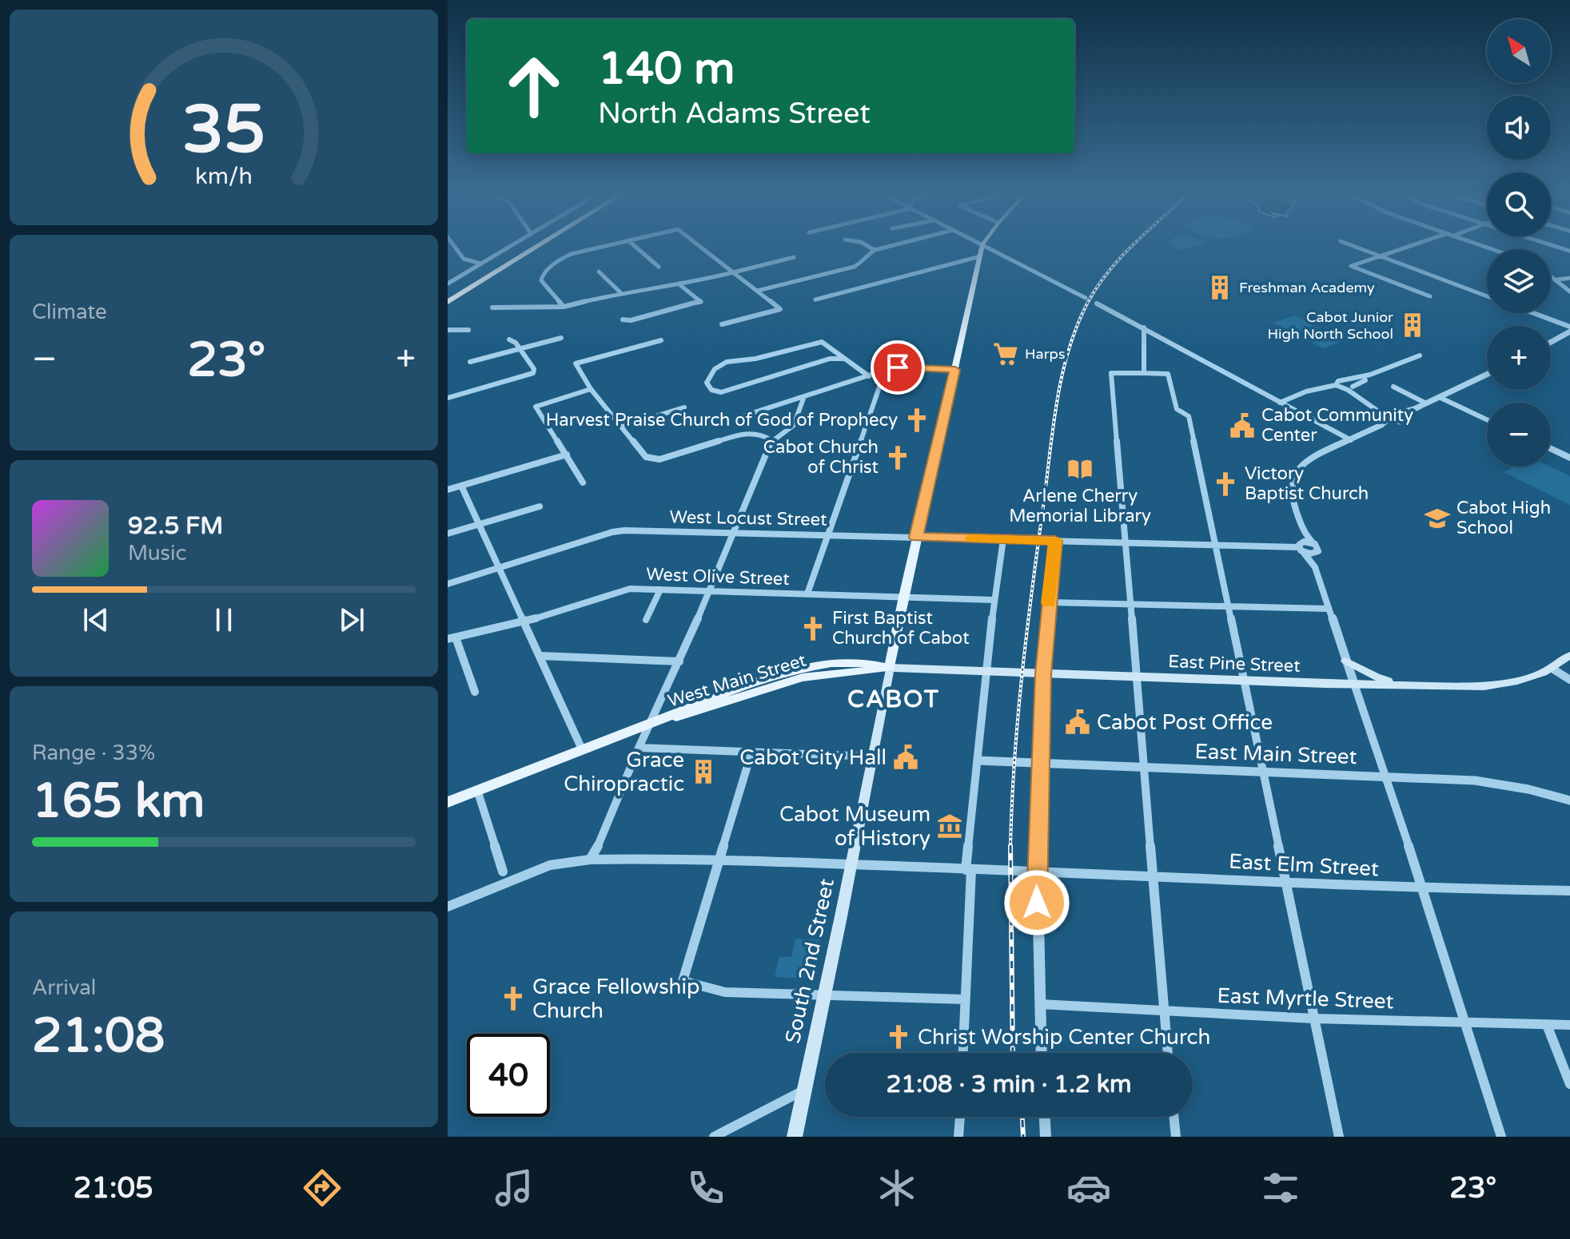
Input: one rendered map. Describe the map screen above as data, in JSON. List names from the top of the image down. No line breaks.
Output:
{"streets":{"main road":["East Pine Street","West Main Street","South 2nd Street"],"street":["West Locust Street","West Olive Street","East Main Street","East Elm Street","East Myrtle Street"]},"crossings":[["East Pine Street","West Main Street"],["East Pine Street","South 2nd Street"],["West Main Street","South 2nd Street"],["East Elm Street","South 2nd Street"]],"districts":["CABOT"],"places":{"building":["Freshman Academy","Cabot Junior High North School","Grace Chiropractic"],"supermarket":["Harps"],"church":["Harvest Praise Church of God of Prophecy","Cabot Church of Christ","Victory Baptist Church","First Baptist Church of Cabot","Grace Fellowship Church","Christ Worship Center Church"],"public building":["Cabot Community Center","Cabot Post Office","Cabot City Hall"],"library":["Arlene Cherry Memorial Library"],"school or university":["Cabot High School"],"museum":["Cabot Museum of History"]},"north":"top left","page":{"map_buttons":["+","−"],"turn":["140 m","North Adams Street"],"tile":["Climate",["Range · 33%","165 km"],["Arrival","21:08"]],"heat":["−","23°","+"],"song":["92.5 FM","Music"],"limit":"40","trip":"21:08 · 3 min · 1.2 km","tabs":["21:05","23°"],"gauge":["35","km/h"]}}
